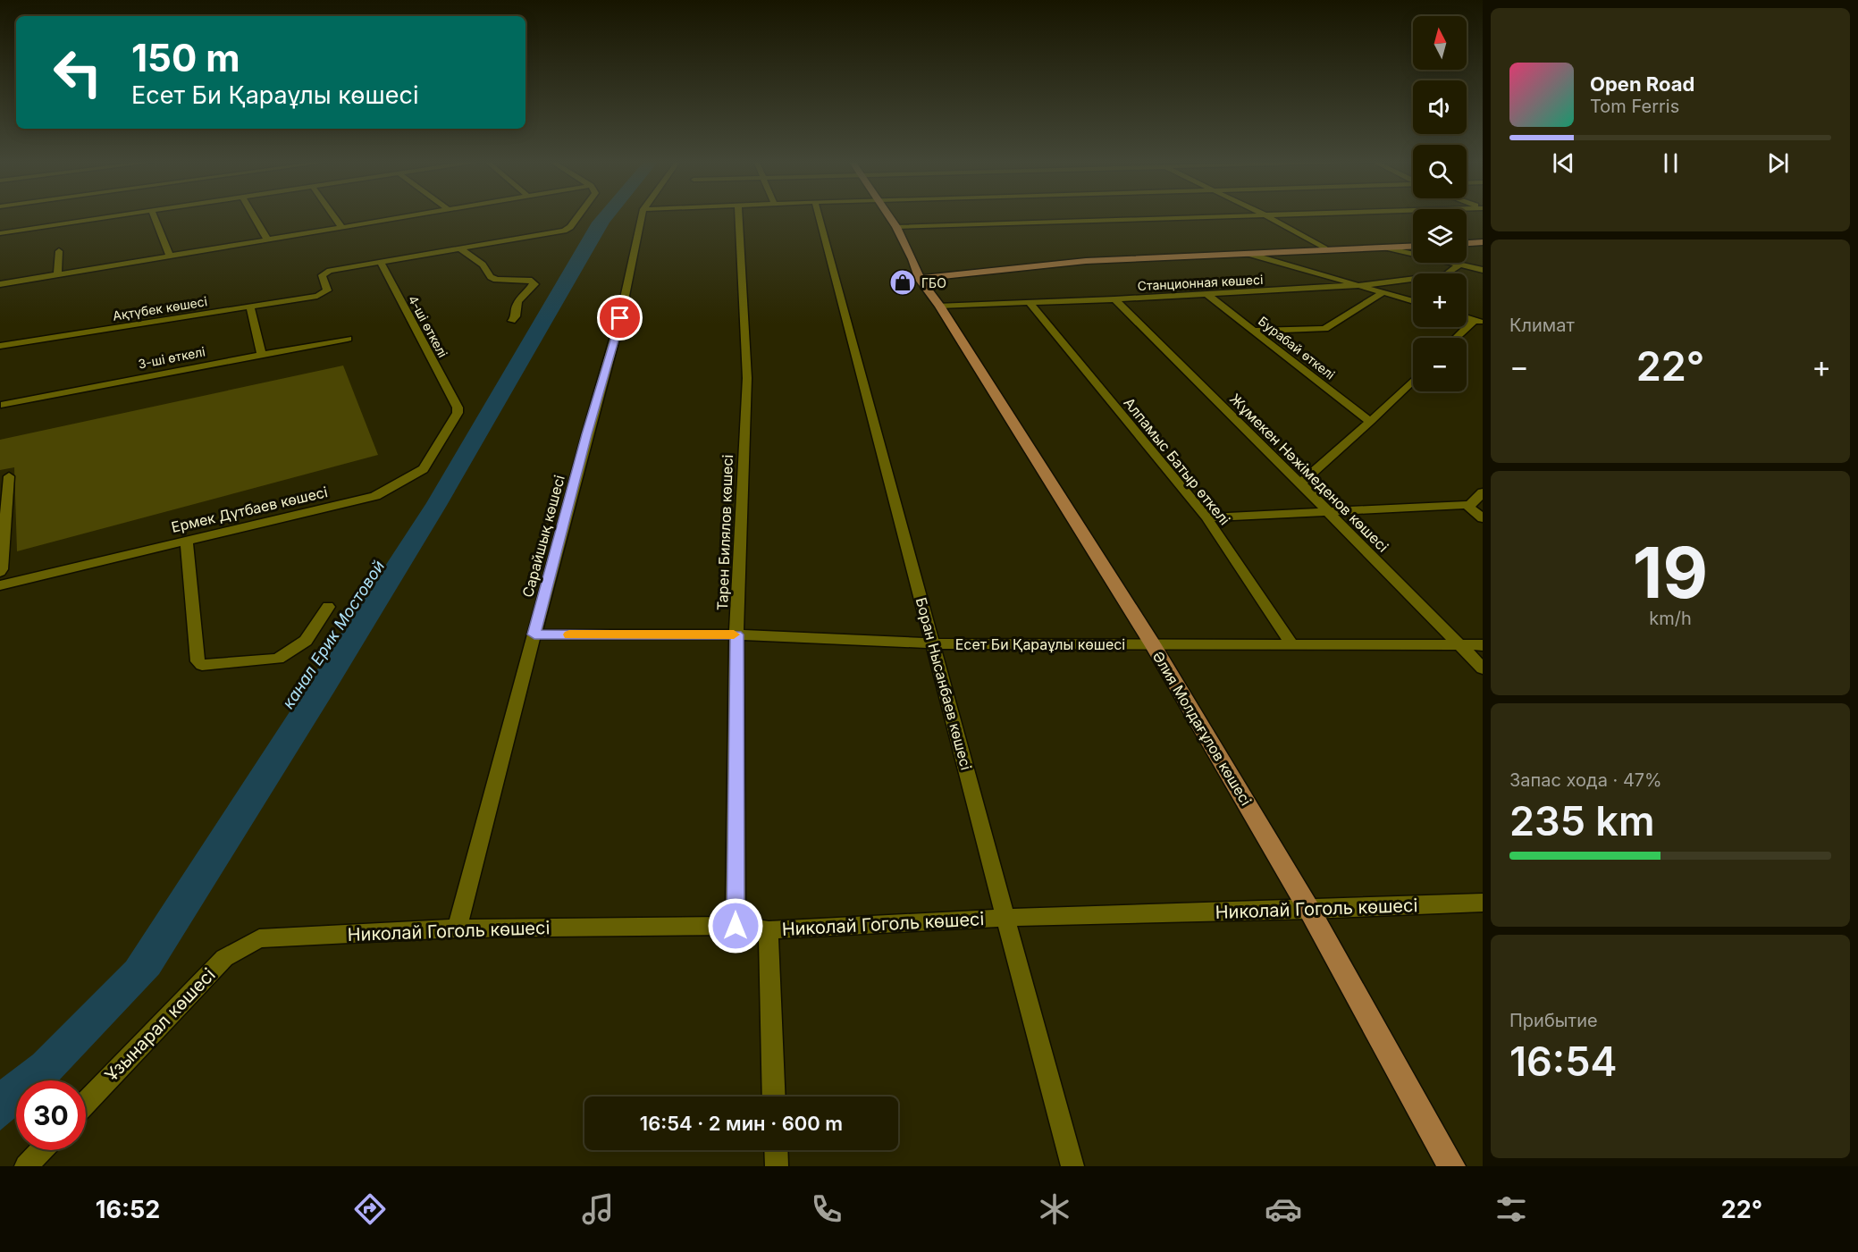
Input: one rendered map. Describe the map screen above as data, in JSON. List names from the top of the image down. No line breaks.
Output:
{"streets":{"main road":["Әлия Молдағұлов көшесі"],"street":["Станционная көшесі","Ақтүбек көшесi","4-шi өткелi","Бурабай өткелі","3-шi өткелi","Алпамыс Батыр өткелі","Жұмекен Нәжімеденов көшесі","Ермек Дүтбаев көшесi","Тарен Билялов көшесі","Сарайшық көшесі","Есет Би Қараұлы көшесі","Боран Нысанбаев көшесі","Николай Гоголь көшесі","Ұзынарал көшесі"]},"crossings":[["Станционная көшесі","Бурабай өткелі"],["Станционная көшесі","Алпамыс Батыр өткелі"],["Станционная көшесі","Жұмекен Нәжімеденов көшесі"],["Станционная көшесі","Әлия Молдағұлов көшесі"],["Ақтүбек көшесi","4-шi өткелi"],["4-шi өткелi","Ермек Дүтбаев көшесi"],["Алпамыс Батыр өткелі","Есет Би Қараұлы көшесі"],["Жұмекен Нәжімеденов көшесі","Есет Би Қараұлы көшесі"],["Тарен Билялов көшесі","Есет Би Қараұлы көшесі"],["Тарен Билялов көшесі","Николай Гоголь көшесі"],["Сарайшық көшесі","Есет Би Қараұлы көшесі"],["Сарайшық көшесі","Николай Гоголь көшесі"],["Есет Би Қараұлы көшесі","Боран Нысанбаев көшесі"],["Есет Би Қараұлы көшесі","Әлия Молдағұлов көшесі"],["Боран Нысанбаев көшесі","Николай Гоголь көшесі"],["Әлия Молдағұлов көшесі","Николай Гоголь көшесі"],["Николай Гоголь көшесі","Ұзынарал көшесі"]],"water":["канал Ерик Мостовой"],"places":{"shop":["ГБО"]},"north":"top","page":{"map_buttons":["+","−"],"turn":["150 m","Есет Би Қараұлы көшесі"],"song":["Open Road","Tom Ferris"],"tile":["Климат",["19","km/h"],["Запас хода · 47%","235 km"],["Прибытие","16:54"]],"heat":["−","22°","+"],"limit":"30","trip":"16:54 · 2 мин · 600 m","tabs":["16:52","22°"]}}
